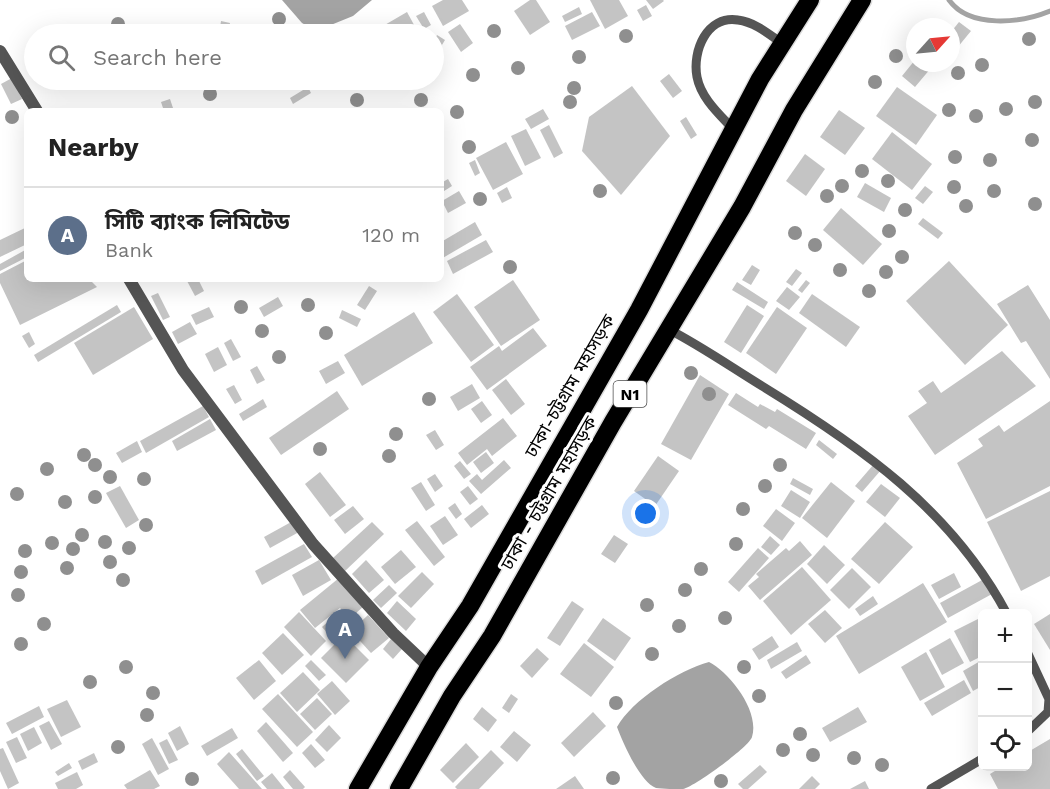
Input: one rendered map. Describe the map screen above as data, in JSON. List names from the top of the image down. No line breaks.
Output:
{"streets":{"highway":["ঢাকা-চট্টগ্রাম মহাসড়ক","N1","ঢাকা - চট্টগ্রাম মহাসড়ক"]},"north":"top right","page":{"search":"Search here","heading":"Nearby","list":[{"mark":"A","name":"সিটি ব্যাংক লিমিটেড","note":"Bank","value":"120 m"}],"map_buttons":["+","−"],"pins":"A"}}
